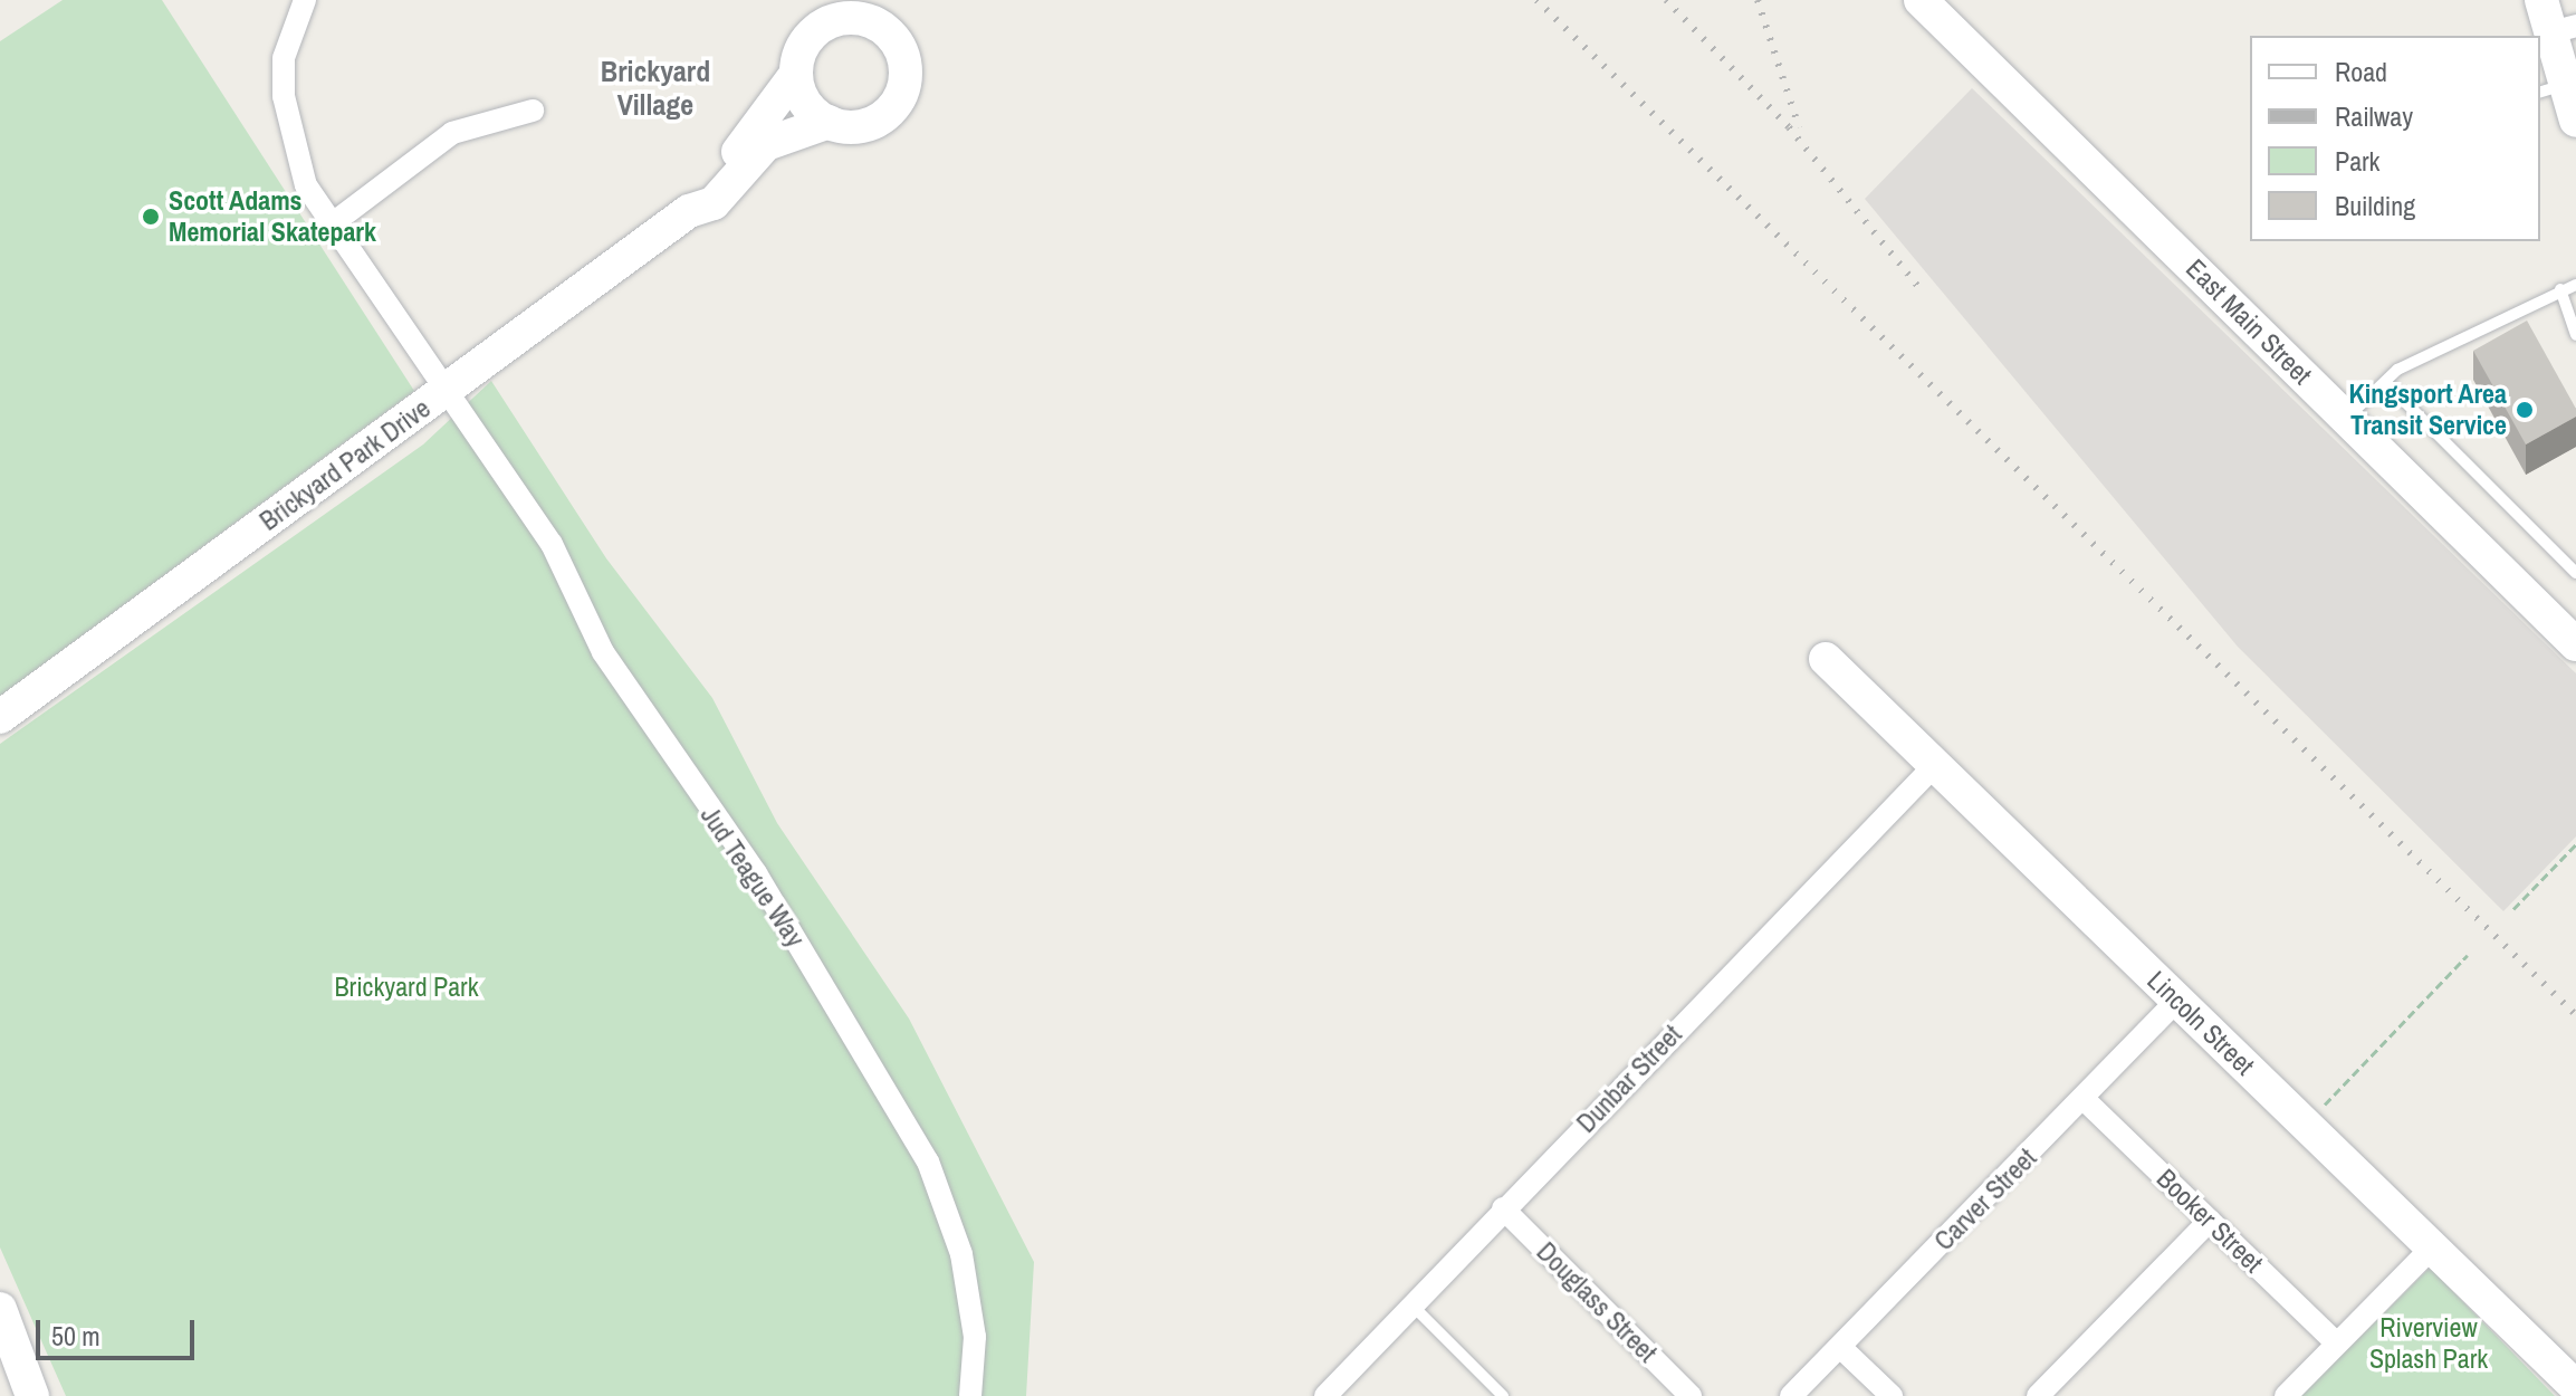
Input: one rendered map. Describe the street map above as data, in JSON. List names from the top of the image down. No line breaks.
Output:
{"streets":{"street":["East Main Street","Brickyard Park Drive","Jud Teague Way","Lincoln Street","Dunbar Street","Carver Street","Booker Street","Douglass Street"]},"crossings":[["Brickyard Park Drive","Jud Teague Way"],["Lincoln Street","Dunbar Street"],["Lincoln Street","Carver Street"],["Dunbar Street","Douglass Street"],["Carver Street","Booker Street"]],"districts":["Brickyard Village"],"parks":["Brickyard Park","Riverview Splash Park"],"places":["Scott Adams Memorial Skatepark","Kingsport Area Transit Service"],"legend":["Road","Railway","Park","Building"],"scale_bar":"50 m"}
